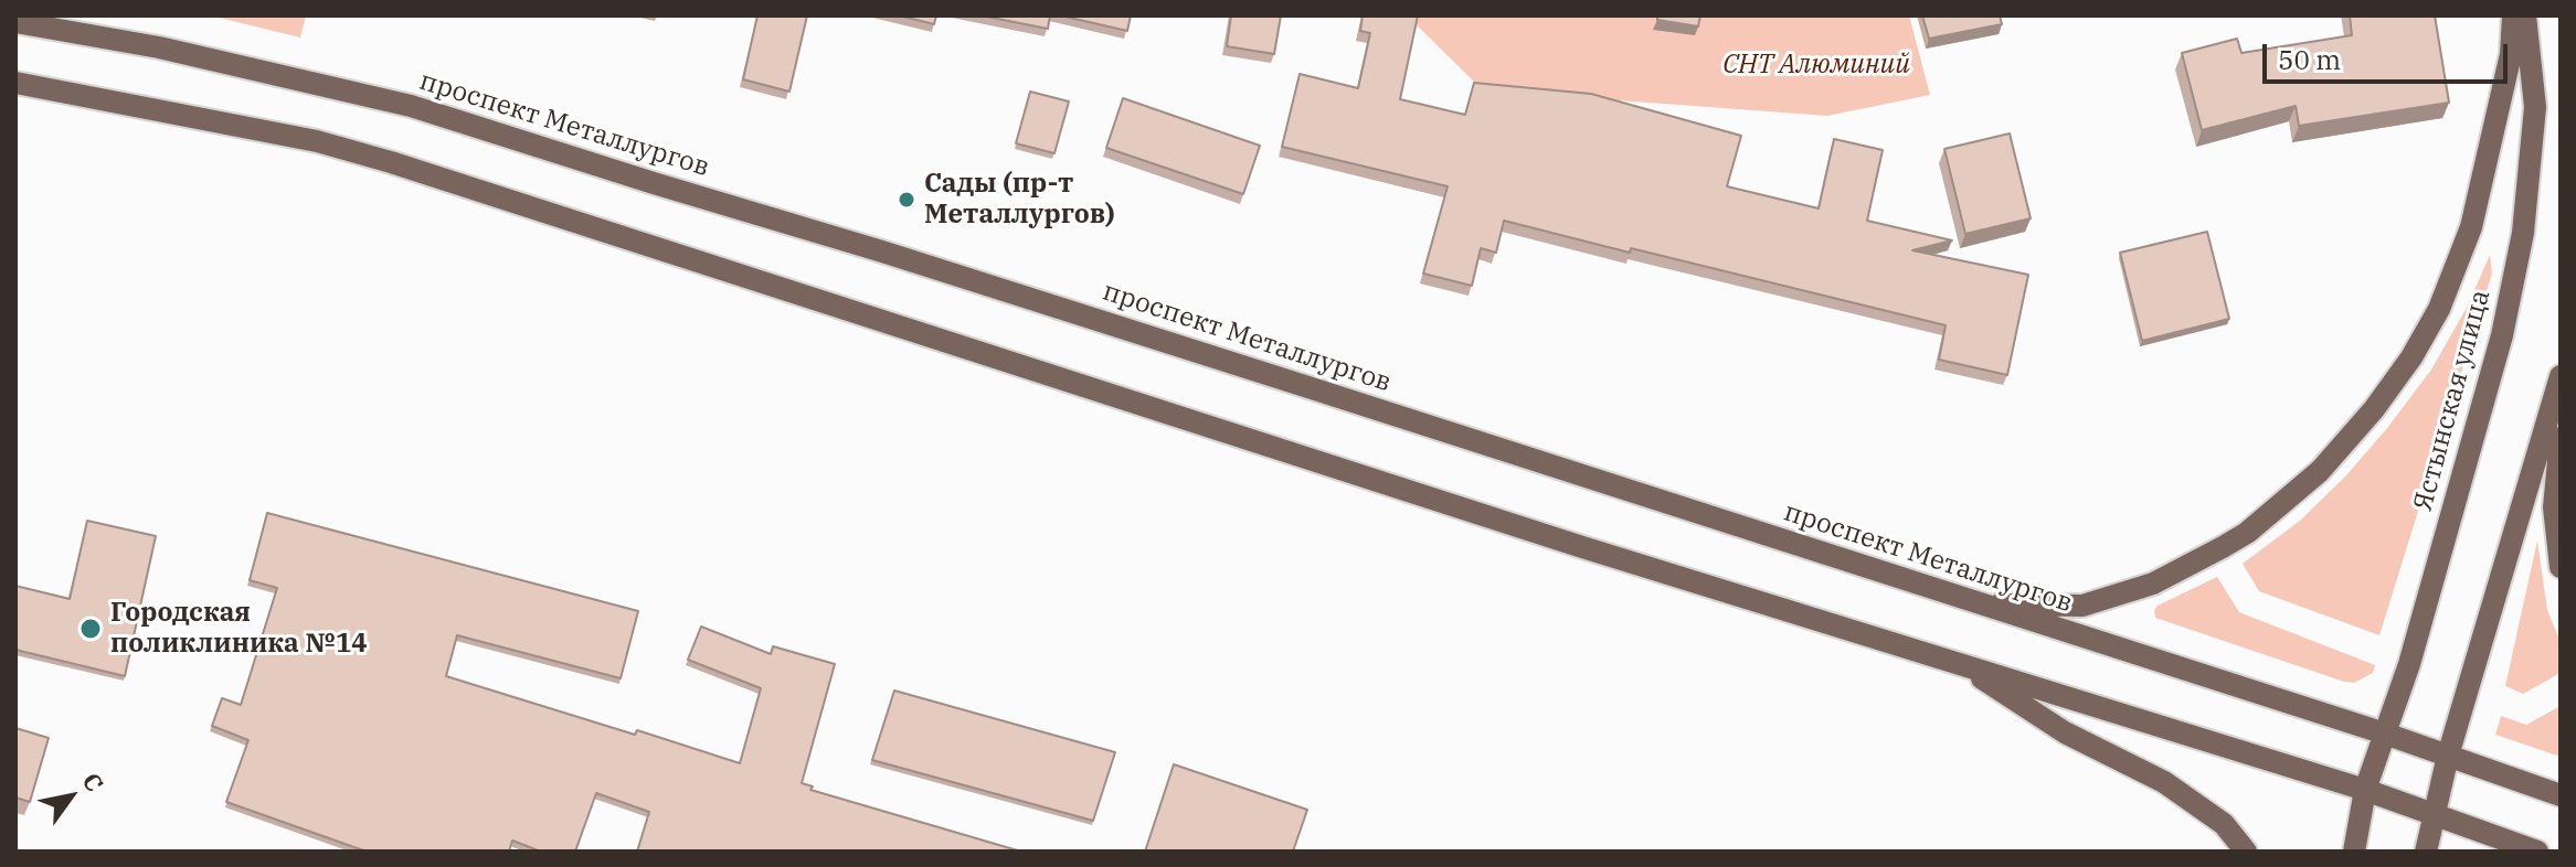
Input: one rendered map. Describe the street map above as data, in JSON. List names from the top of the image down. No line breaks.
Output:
{"streets":{"main road":["проспект Металлургов","Ястынская улица"]},"crossings":[["проспект Металлургов","Ястынская улица"]],"parks":["СНТ Алюминий"],"places":["Сады (пр-т Металлургов)","Городская поликлиника №14"],"scale_bar":"50 m","north":"top right"}
